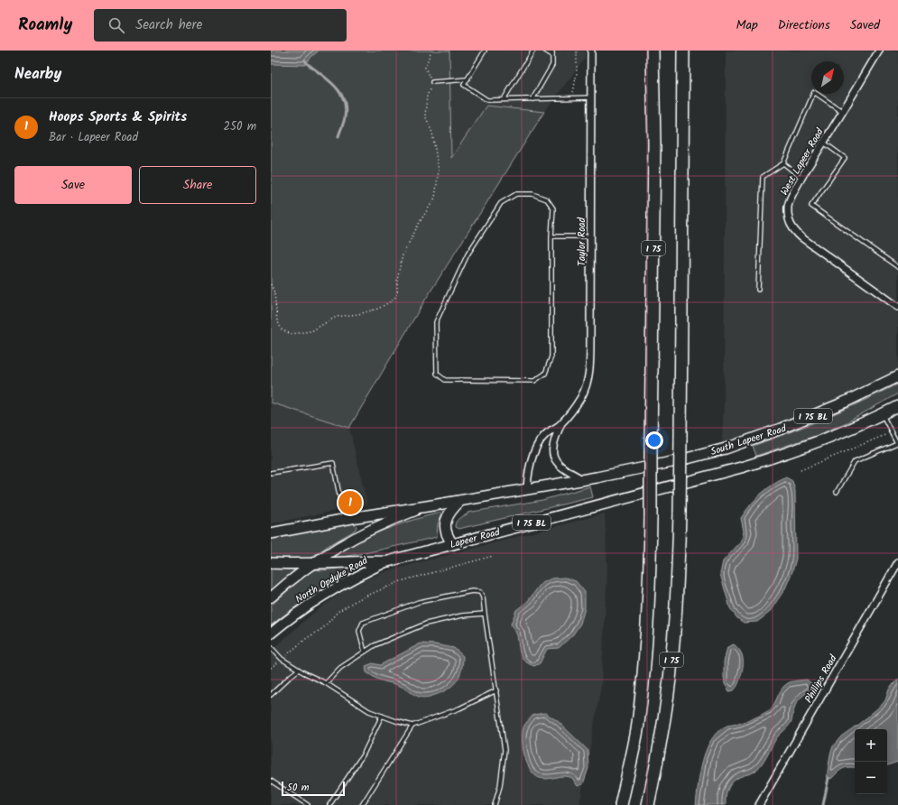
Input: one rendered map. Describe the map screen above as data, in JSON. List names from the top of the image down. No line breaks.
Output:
{"streets":{"highway":["I 75"],"main road":["I 75 BL","South Lapeer Road","Lapeer Road","North Opdyke Road"],"street":["West Lapeer Road","Taylor Road","Phillips Road"]},"crossings":[["Taylor Road","I 75 BL"],["Taylor Road","South Lapeer Road"],["I 75 BL","South Lapeer Road"],["I 75 BL","Lapeer Road"],["I 75 BL","North Opdyke Road"],["Lapeer Road","North Opdyke Road"]],"scale_bar":"50 m","north":"top right","page":{"header":"Roamly","search":"Search here","nav":["Map","Directions","Saved"],"heading":"Nearby","list":[{"mark":"1","name":"Hoops Sports & Spirits","note":"Bar · Lapeer Road","value":"250 m"}],"buttons":["Save","Share"],"pins":"1","map_buttons":["+","−"],"scale":"50 m"}}
